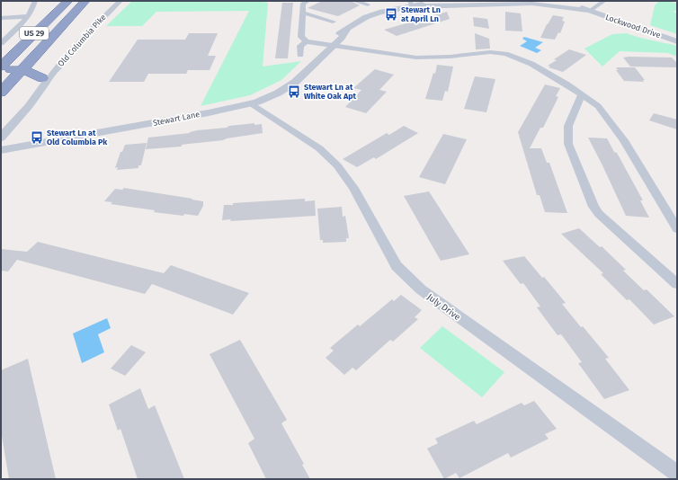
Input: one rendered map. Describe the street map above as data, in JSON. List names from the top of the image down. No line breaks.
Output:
{"streets":{"highway":["US 29"],"street":["Lockwood Drive","Old Columbia Pike","Stewart Lane","July Drive"]},"crossings":[["Lockwood Drive","Stewart Lane"],["Stewart Lane","July Drive"]],"places":{"bus stop":["Stewart Ln at April Ln","Stewart Ln at White Oak Apt","Stewart Ln at Old Columbia Pk"]}}
